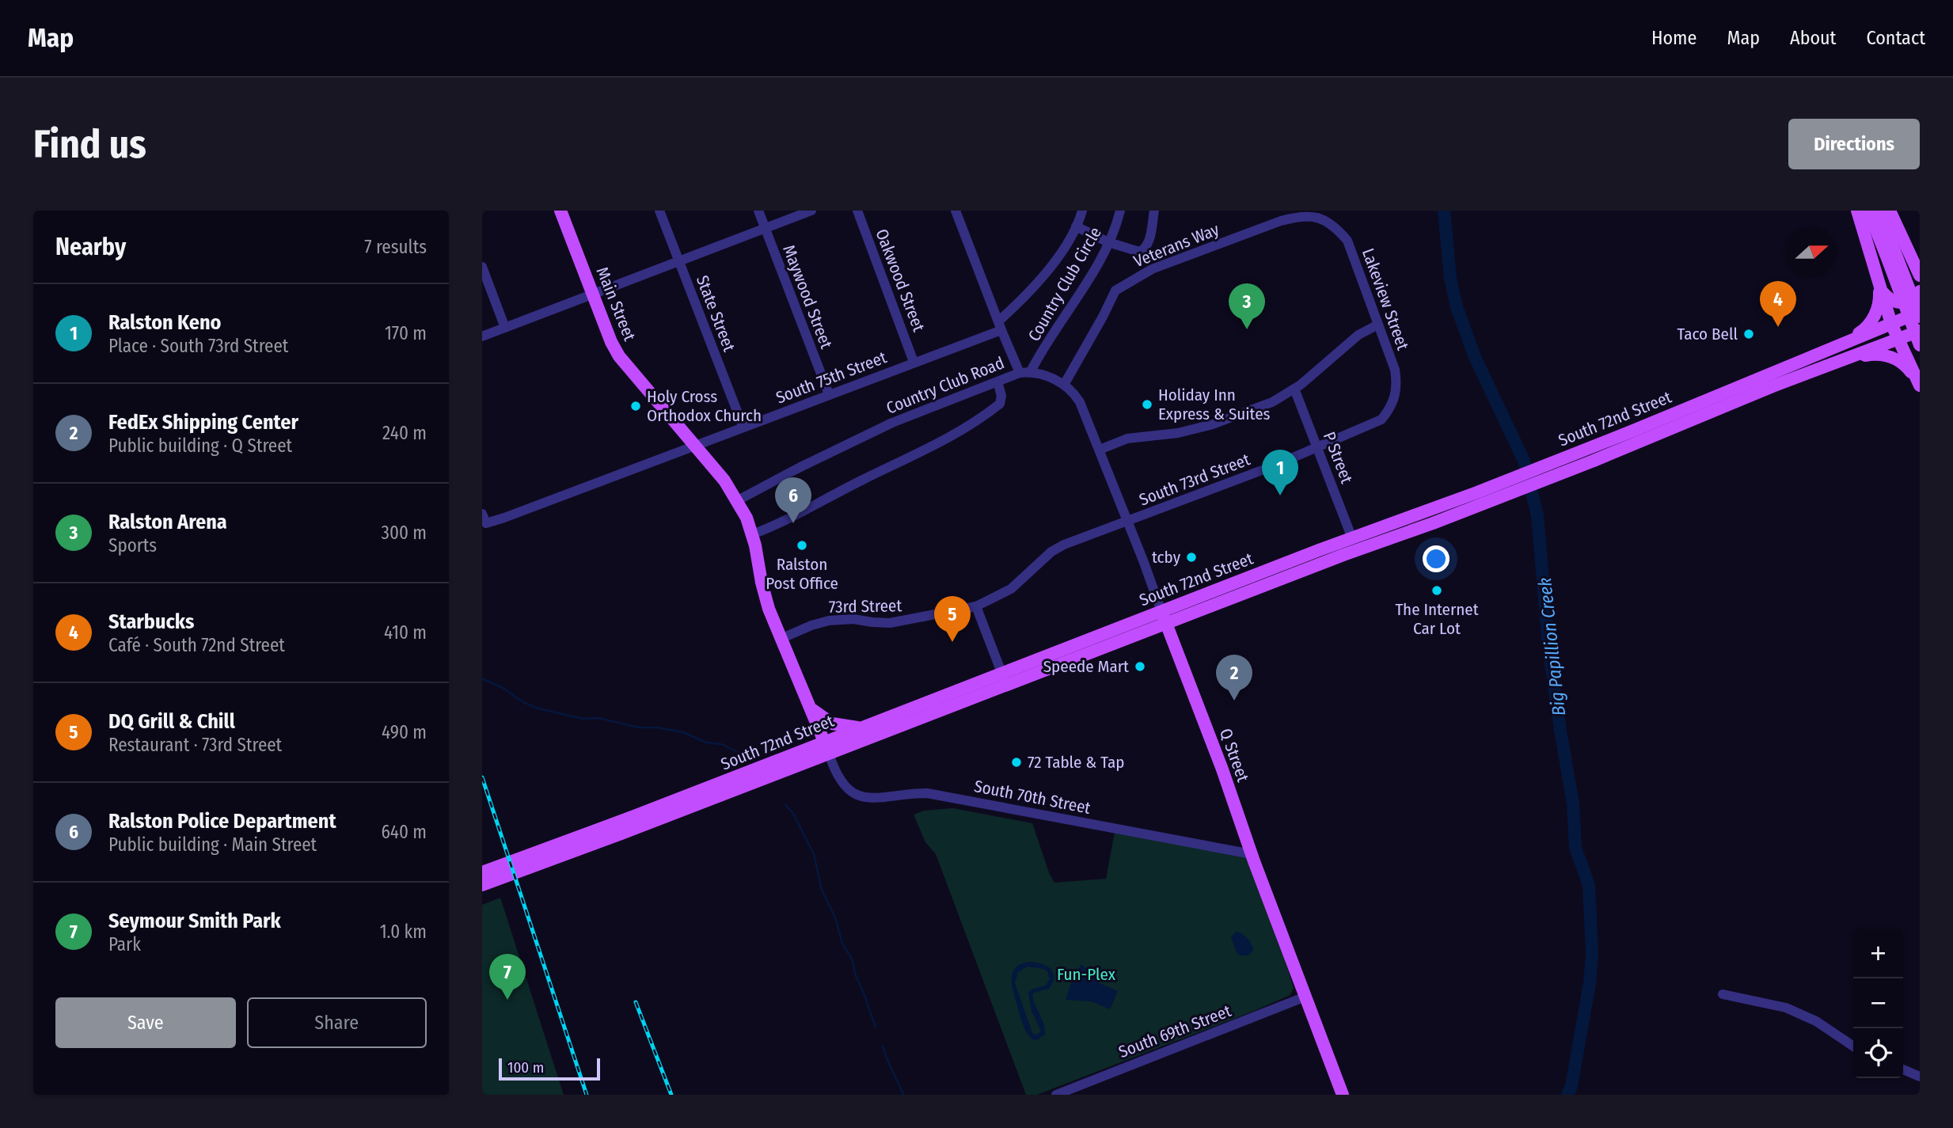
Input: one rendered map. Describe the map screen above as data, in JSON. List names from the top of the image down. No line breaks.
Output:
{"streets":{"main road":["Main Street","South 72nd Street","Q Street"],"street":["Veterans Way","Oakwood Street","Country Club Circle","Maywood Street","Lakeview Street","State Street","South 75th Street","Country Club Road","P Street","South 73rd Street","73rd Street","South 70th Street","South 69th Street"]},"crossings":[["Veterans Way","Lakeview Street"],["Veterans Way","Q Street"],["Oakwood Street","South 75th Street"],["Country Club Circle","Q Street"],["Maywood Street","South 75th Street"],["Lakeview Street","South 73rd Street"],["Main Street","South 75th Street"],["Main Street","Country Club Road"],["Main Street","South 72nd Street"],["Main Street","73rd Street"],["Main Street","South 70th Street"],["State Street","South 75th Street"],["South 75th Street","Country Club Road"],["Country Club Road","Q Street"],["South 72nd Street","P Street"],["South 72nd Street","Q Street"],["South 72nd Street","South 70th Street"],["P Street","South 73rd Street"],["South 73rd Street","73rd Street"],["South 73rd Street","Q Street"],["73rd Street","Q Street"],["Q Street","South 70th Street"],["Q Street","South 69th Street"]],"water":["Big Papillion Creek"],"parks":["Fun-Plex"],"places":["Taco Bell","Holiday Inn Express & Suites","Holy Cross Orthodox Church","Ralston Post Office","tcby","The Internet Car Lot","Speede Mart","72 Table & Tap"],"scale_bar":"100 m","north":"right","page":{"header":"Map","nav":["Home","Map","About","Contact"],"buttons":["Directions",["Save","Share"]],"title":"Find us","heading":["Nearby","7 results"],"pins":["4","3","1","6","5","2","7"],"list":[{"mark":"1","name":"Ralston Keno","note":"Place · South 73rd Street","value":"170 m"},{"mark":"2","name":"FedEx Shipping Center","note":"Public building · Q Street","value":"240 m"},{"mark":"3","name":"Ralston Arena","note":"Sports","value":"300 m"},{"mark":"4","name":"Starbucks","note":"Café · South 72nd Street","value":"410 m"},{"mark":"5","name":"DQ Grill & Chill","note":"Restaurant · 73rd Street","value":"490 m"},{"mark":"6","name":"Ralston Police Department","note":"Public building · Main Street","value":"640 m"},{"mark":"7","name":"Seymour Smith Park","note":"Park","value":"1.0 km"}],"map_buttons":["+","−"],"scale":"100 m"}}
